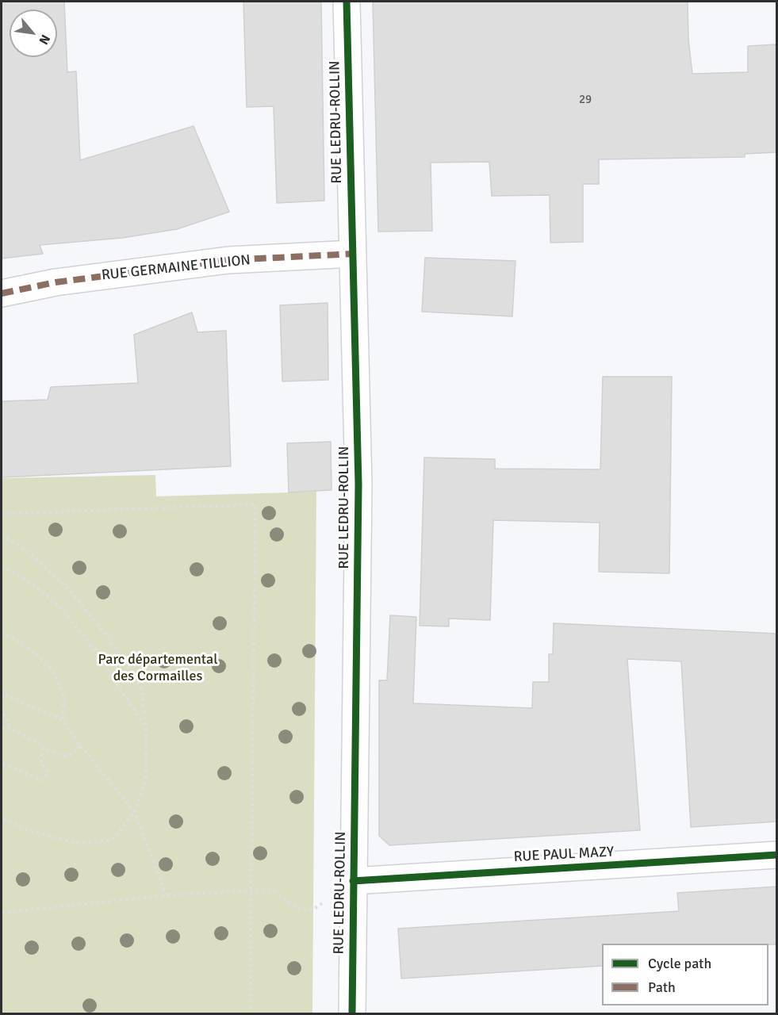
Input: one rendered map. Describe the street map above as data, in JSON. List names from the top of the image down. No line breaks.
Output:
{"streets":{"street":["RUE LEDRU-ROLLIN","RUE GERMAINE TILLION","RUE PAUL MAZY"]},"crossings":[["RUE LEDRU-ROLLIN","RUE GERMAINE TILLION"],["RUE LEDRU-ROLLIN","RUE PAUL MAZY"]],"parks":["Parc départemental des Cormailles"],"house_numbers":["29"],"legend":["Cycle path","Path"],"north":"bottom right"}
